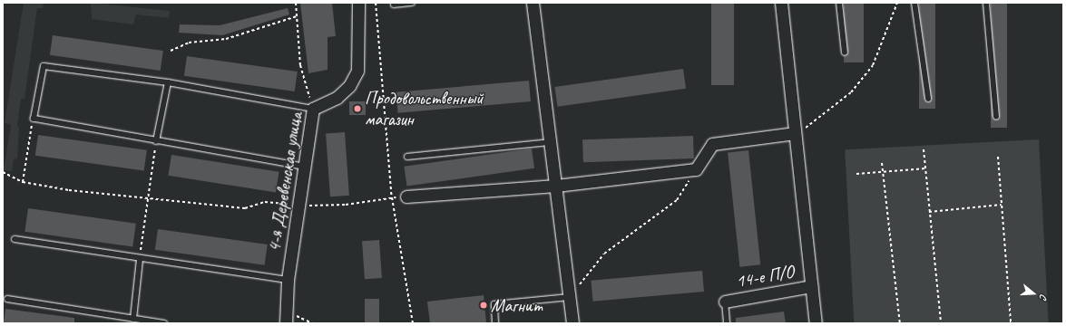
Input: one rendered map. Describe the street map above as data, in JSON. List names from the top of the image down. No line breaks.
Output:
{"streets":{"street":["4-я Деревенская улица","14-е П/О"]},"places":["Продовольственный магазин","Магнит"],"north":"right"}
